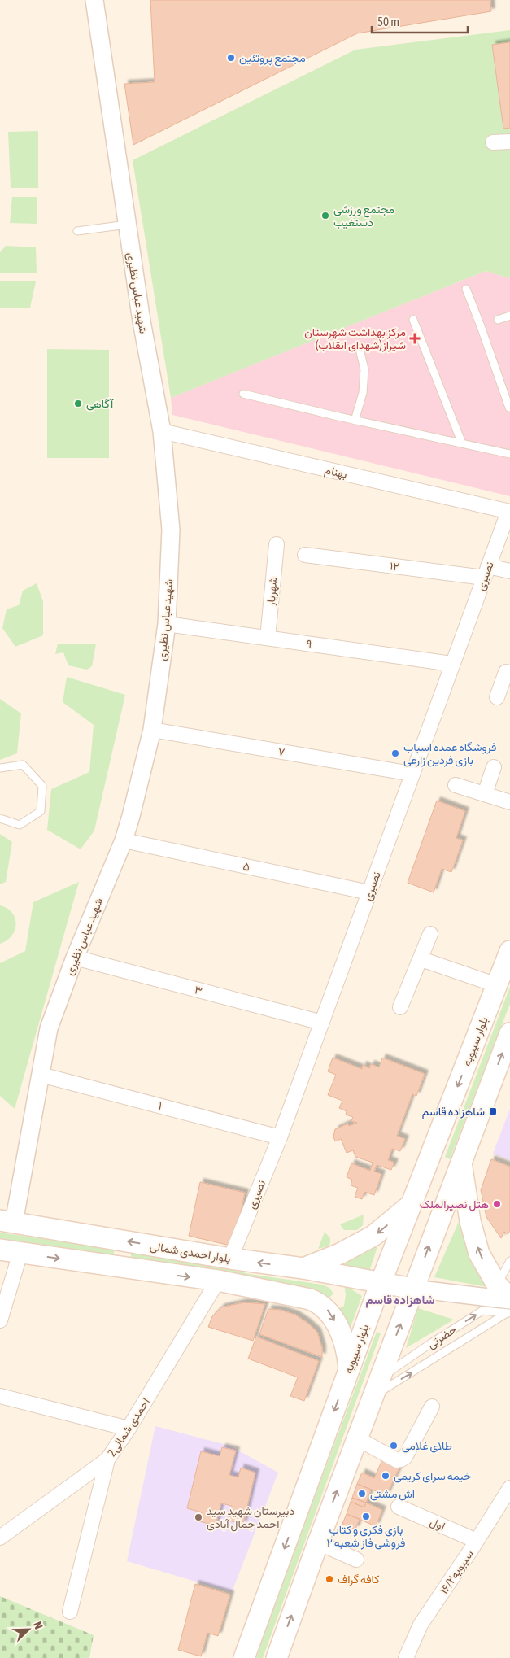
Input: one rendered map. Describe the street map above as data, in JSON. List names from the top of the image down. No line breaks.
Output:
{"streets":{"main road":["بلوار سیبویه","بلوار احمدی شمالی"],"street":["شهید عباس نظیری","بهنام","۱۲","نصیری","شهریار","۹","۷","۵","۳","۱","2احمدی شمالی","اول","سیبویه۱۶/۲"],"lane":["حضرتی"]},"crossings":[["شهید عباس نظیری","بهنام"],["شهید عباس نظیری","۹"],["شهید عباس نظیری","۷"],["شهید عباس نظیری","۵"],["شهید عباس نظیری","۳"],["شهید عباس نظیری","۱"],["شهید عباس نظیری","بلوار احمدی شمالی"],["بهنام","نصیری"],["۱۲","نصیری"],["نصیری","۹"],["نصیری","۷"],["نصیری","۵"],["نصیری","۳"],["نصیری","۱"],["نصیری","بلوار احمدی شمالی"],["شهریار","۹"],["بلوار سیبویه","بلوار احمدی شمالی"],["اول","سیبویه۱۶/۲"]],"districts":["شاهزاده قاسم"],"places":{"other":["مجتمع پروتئین","مجتمع ورزشی دستغیب","آگاهی","فروشگاه عمده اسباب بازی فردین زارعی","هتل نصیرالملک","طلای غلامی","خیمه سرای کریمی","اش مشتی","بازی فکری و کتاب فروشی فاز شعبه ۲","دبیرستان شهید سید احمد جمال آبادی","کافه گراف"],"health":["مرکز بهداشت شهرستان شیراز(شهدای انقلاب)"],"transit":["شاهزاده قاسم"]},"scale_bar":"50 m","north":"top right"}
